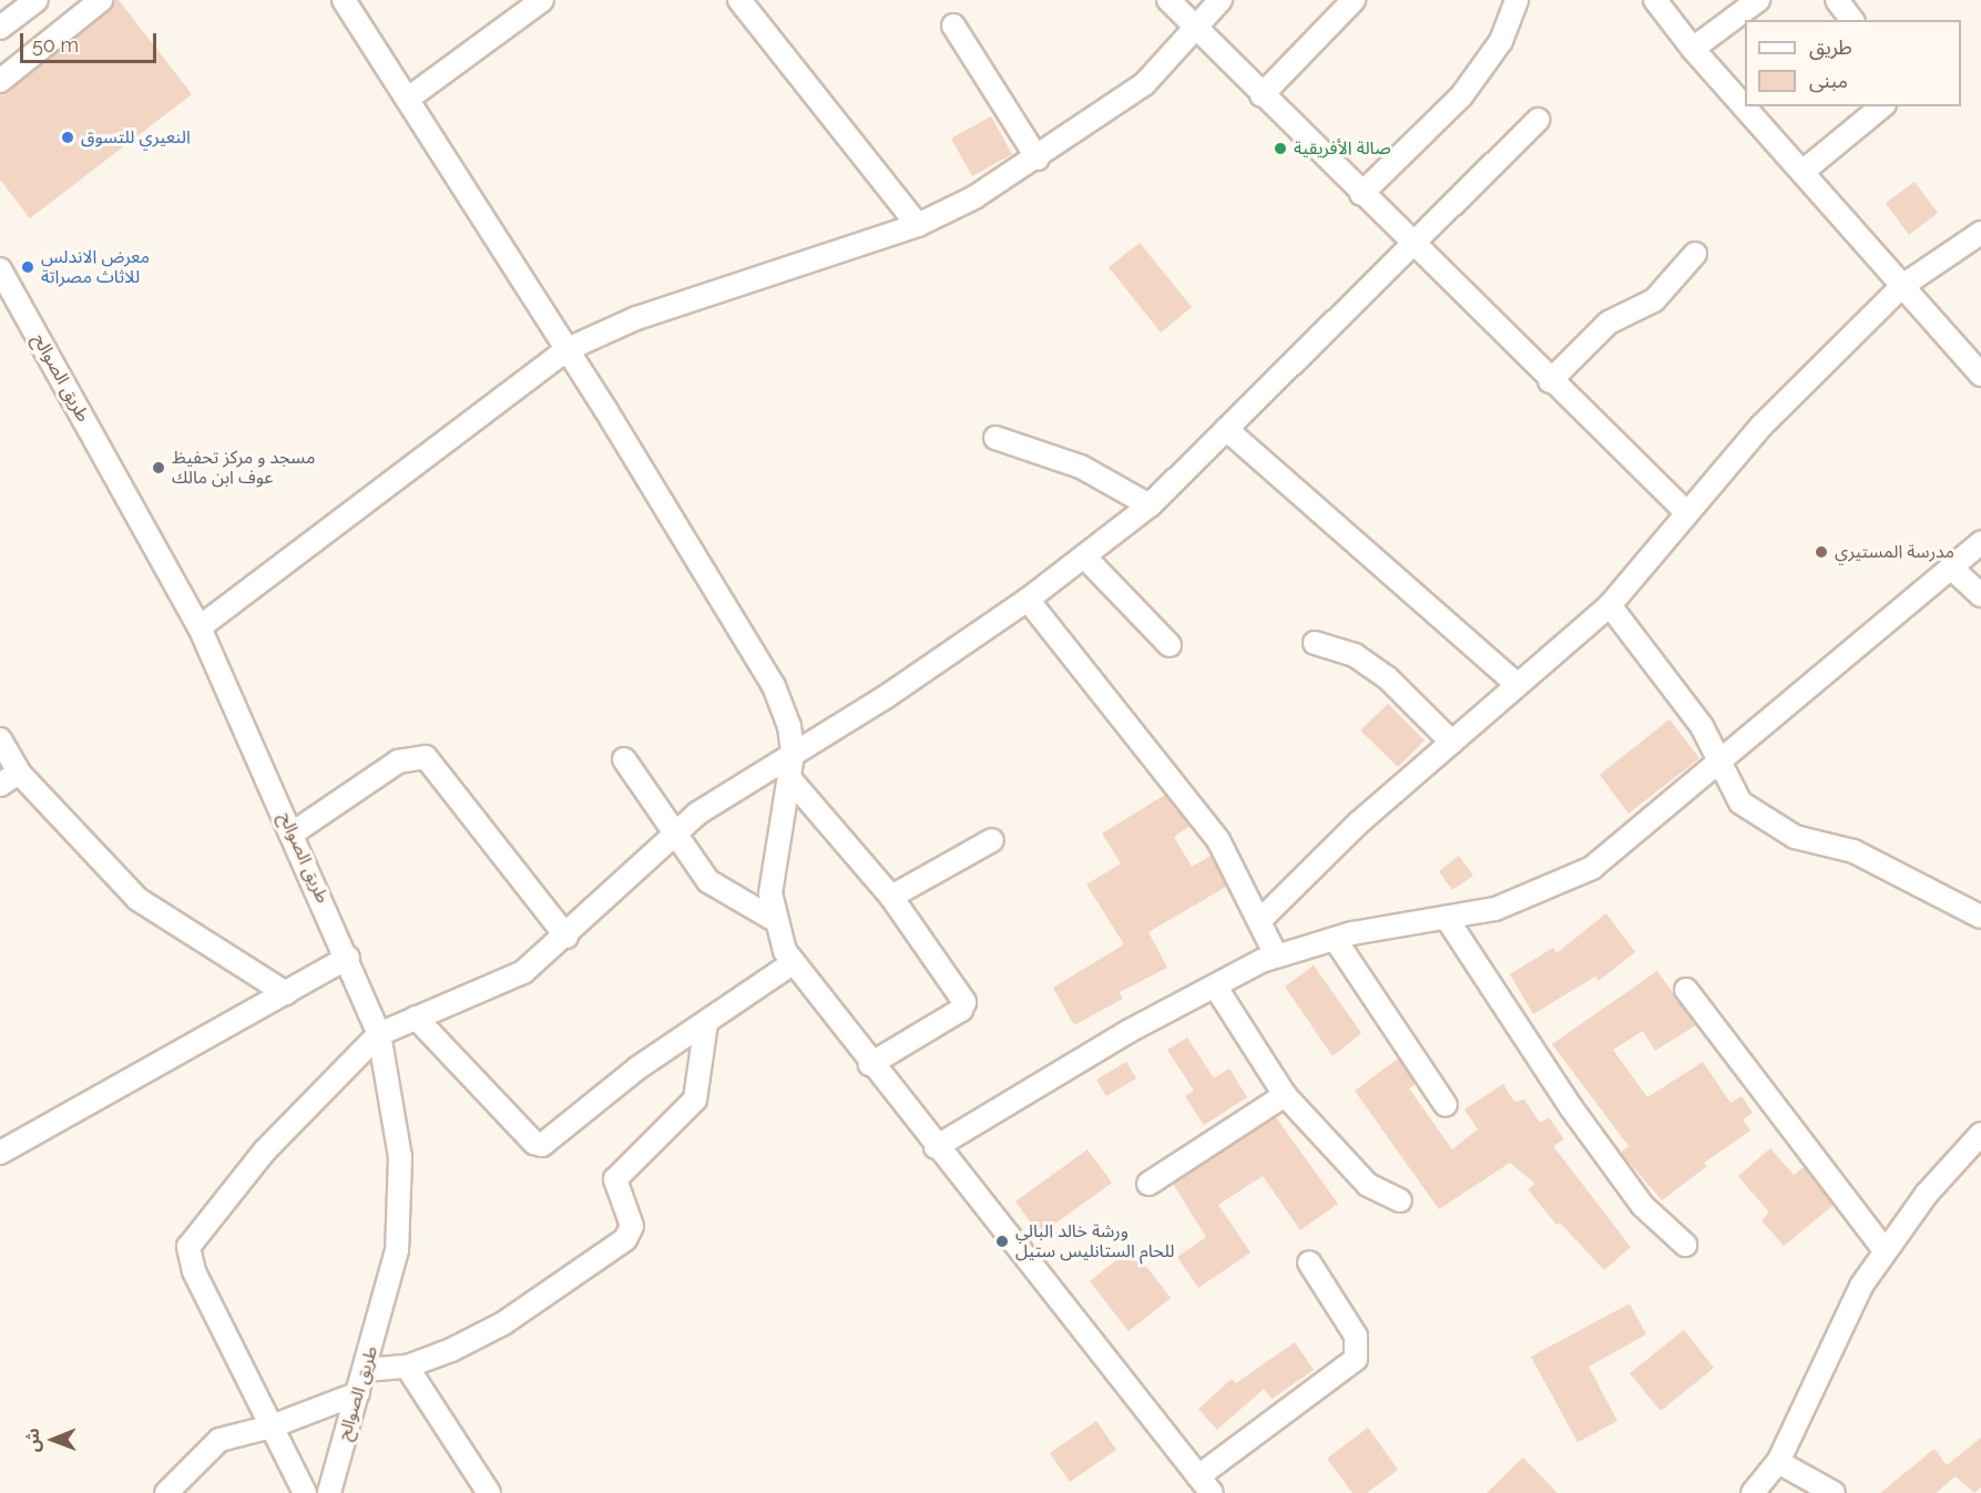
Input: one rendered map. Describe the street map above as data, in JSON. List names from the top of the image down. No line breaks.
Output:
{"streets":{"street":["طريق الصوالح"]},"places":["النعيري للتسوق","صالة الأفريقية","معرض الاندلس للاثاث مصراتة","مسجد و مركز تحفيظ عوف ابن مالك","مدرسة المستيري","ورشة خالد البالي للحام الستانليس ستيل"],"legend":["طريق","مبنى"],"scale_bar":"50 m","north":"left"}
